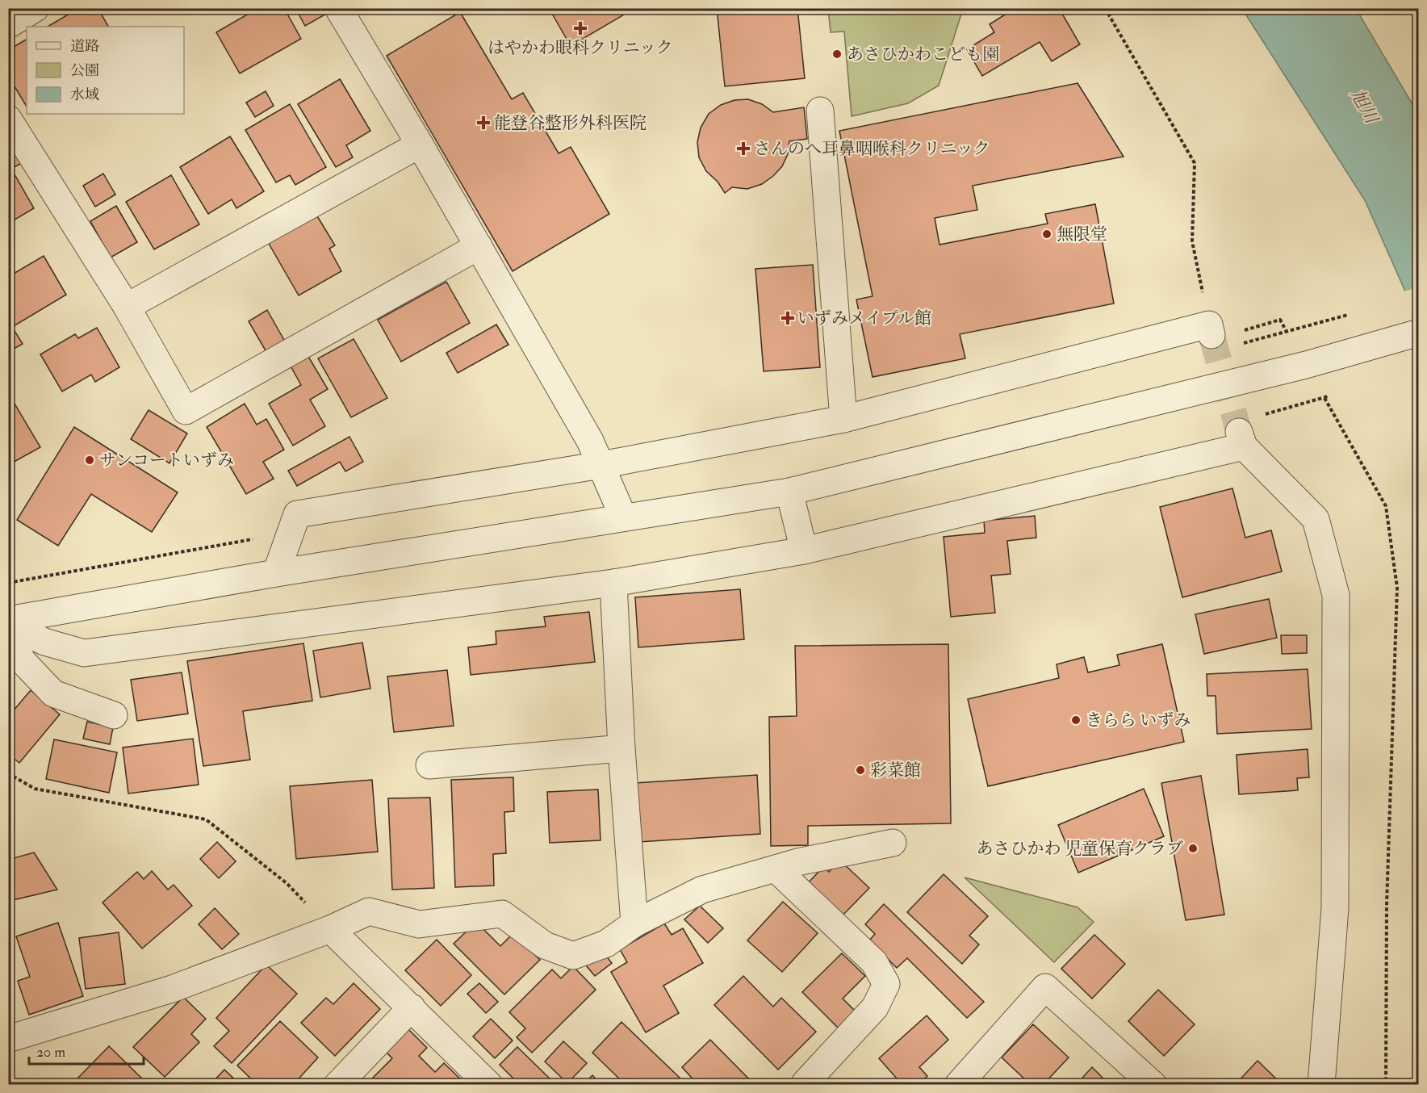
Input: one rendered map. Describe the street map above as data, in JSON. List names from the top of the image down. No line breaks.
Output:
{"water":["旭川"],"places":{"health":["はやかわ眼科クリニック","能登谷整形外科医院","さんのへ耳鼻咽喉科クリニック","いずみメイプル館"],"other":["あさひかわこども園","無限堂","サンコートいずみ","きらら いずみ","彩菜館","あさひかわ 児童保育クラブ"]},"legend":["道路","公園","水域"],"scale_bar":"20 m"}
